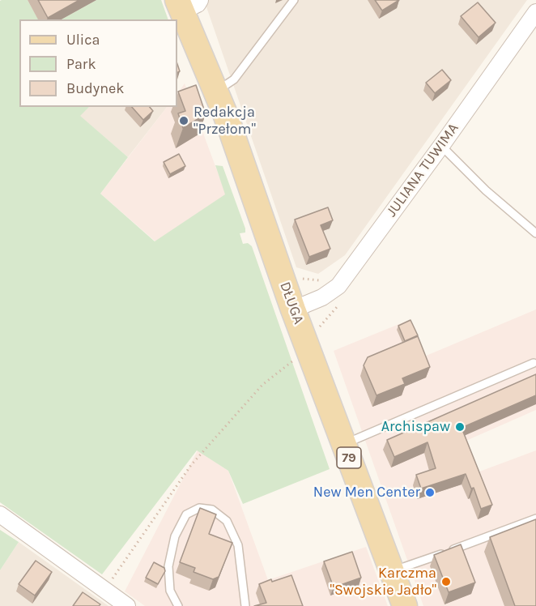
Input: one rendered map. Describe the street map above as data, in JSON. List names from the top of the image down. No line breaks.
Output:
{"streets":{"main road":["DŁUGA","79"],"street":["JULIANA TUWIMA"]},"crossings":[["JULIANA TUWIMA","DŁUGA"]],"places":["Redakcja \"Przełom\"","Archispaw","New Men Center","Karczma \"Swojskie Jadło\""],"legend":["Ulica","Park","Budynek"]}
